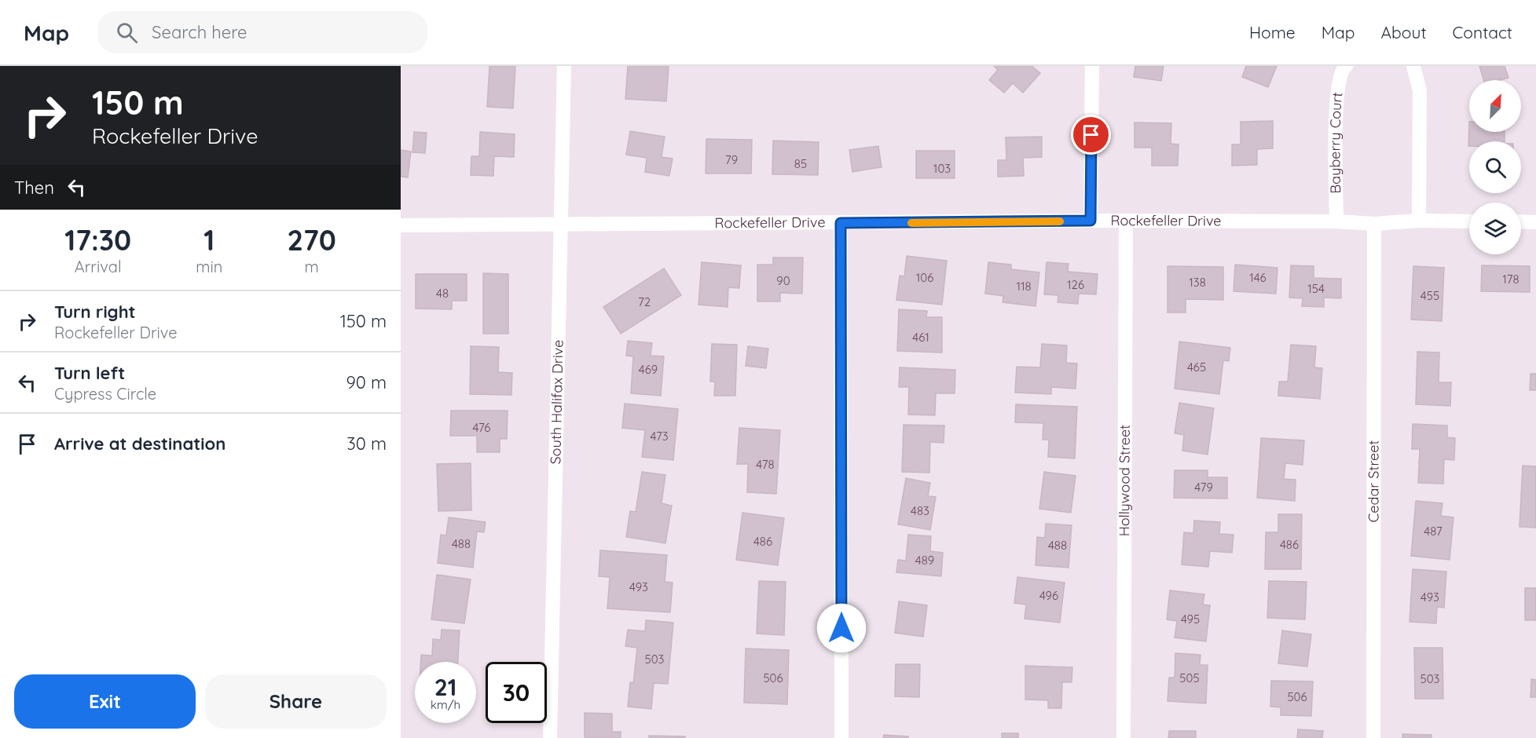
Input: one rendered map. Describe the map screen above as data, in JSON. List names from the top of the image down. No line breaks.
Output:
{"streets":{"street":["Bayberry Court","Rockefeller Drive","South Halifax Drive","Hollywood Street","Cedar Street"]},"crossings":[["Bayberry Court","Rockefeller Drive"],["Rockefeller Drive","South Halifax Drive"],["Rockefeller Drive","Hollywood Street"],["Rockefeller Drive","Cedar Street"]],"house_numbers":["79","85","103","106","146","178","90","138","126","118","154","48","455","72","461","465","469","476","473","478","479","483","487","486","488","486","488","489","493","496","493","495","503","506","505","503","506"],"north":"top right","page":{"header":"Map","search":"Search here","nav":["Home","Map","About","Contact"],"turn":["150 m","Rockefeller Drive"],"then":"Then","eta":["17:30","Arrival","1","min","270","m"],"list":[{"name":"Turn right","note":"Rockefeller Drive","value":"150 m"},{"name":"Turn left","note":"Cypress Circle","value":"90 m"},{"name":"Arrive at destination","value":"30 m"}],"speed":"21 km/h","limit":"30","buttons":["Exit","Share"]}}
